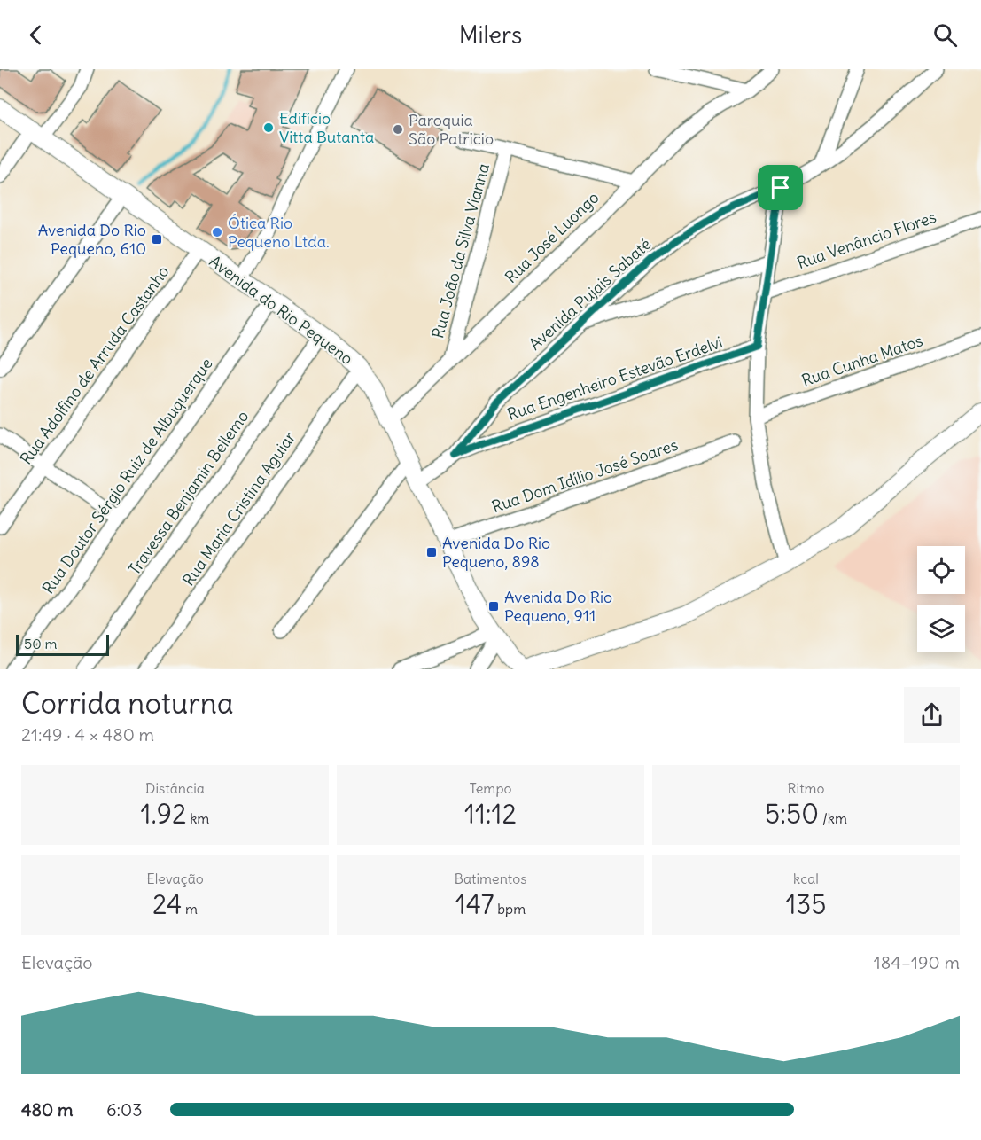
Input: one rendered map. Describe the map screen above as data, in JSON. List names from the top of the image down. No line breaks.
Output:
{"streets":{"main road":["Avenida do Rio Pequeno"],"street":["Rua José Luongo","Rua Venâncio Flores","Rua João da Silva Vianna","Avenida Pujais Sabaté","Rua Cunha Matos","Rua Adolfino de Arruda Castanho","Rua Engenheiro Estevão Erdelvi","Rua Doutor Sérgio Ruiz de Albuquerque","Rua Dom Idílio José Soares","Travessa Benjamin Bellemo","Rua Maria Cristina Aguiar"]},"crossings":[["Rua José Luongo","Rua João da Silva Vianna"],["Rua José Luongo","Avenida do Rio Pequeno"],["Avenida Pujais Sabaté","Avenida do Rio Pequeno"],["Avenida Pujais Sabaté","Rua Engenheiro Estevão Erdelvi"],["Avenida do Rio Pequeno","Rua Adolfino de Arruda Castanho"],["Avenida do Rio Pequeno","Rua Doutor Sérgio Ruiz de Albuquerque"],["Avenida do Rio Pequeno","Rua Dom Idílio José Soares"],["Avenida do Rio Pequeno","Travessa Benjamin Bellemo"],["Avenida do Rio Pequeno","Rua Maria Cristina Aguiar"]],"places":{"other":["Edifício Vitta Butanta","Paroquia São Patricio","Ótica Rio Pequeno Ltda."],"transit":["Avenida Do Rio Pequeno, 610","Avenida Do Rio Pequeno, 898","Avenida Do Rio Pequeno, 911"]},"scale_bar":"50 m","page":{"header":"Milers","scale":"50 m","heading":["Corrida noturna","21:49 · 4 × 480 m"],"stats":[["Distância","1.92 km"],["Tempo","11:12"],["Ritmo","5:50 /km"],["Elevação","24 m"],["Batimentos","147 bpm"],["kcal","135"]],"chart":["Elevação","184–190 m"],"list":[{"name":"480 m","note":"6:03"}]}}
